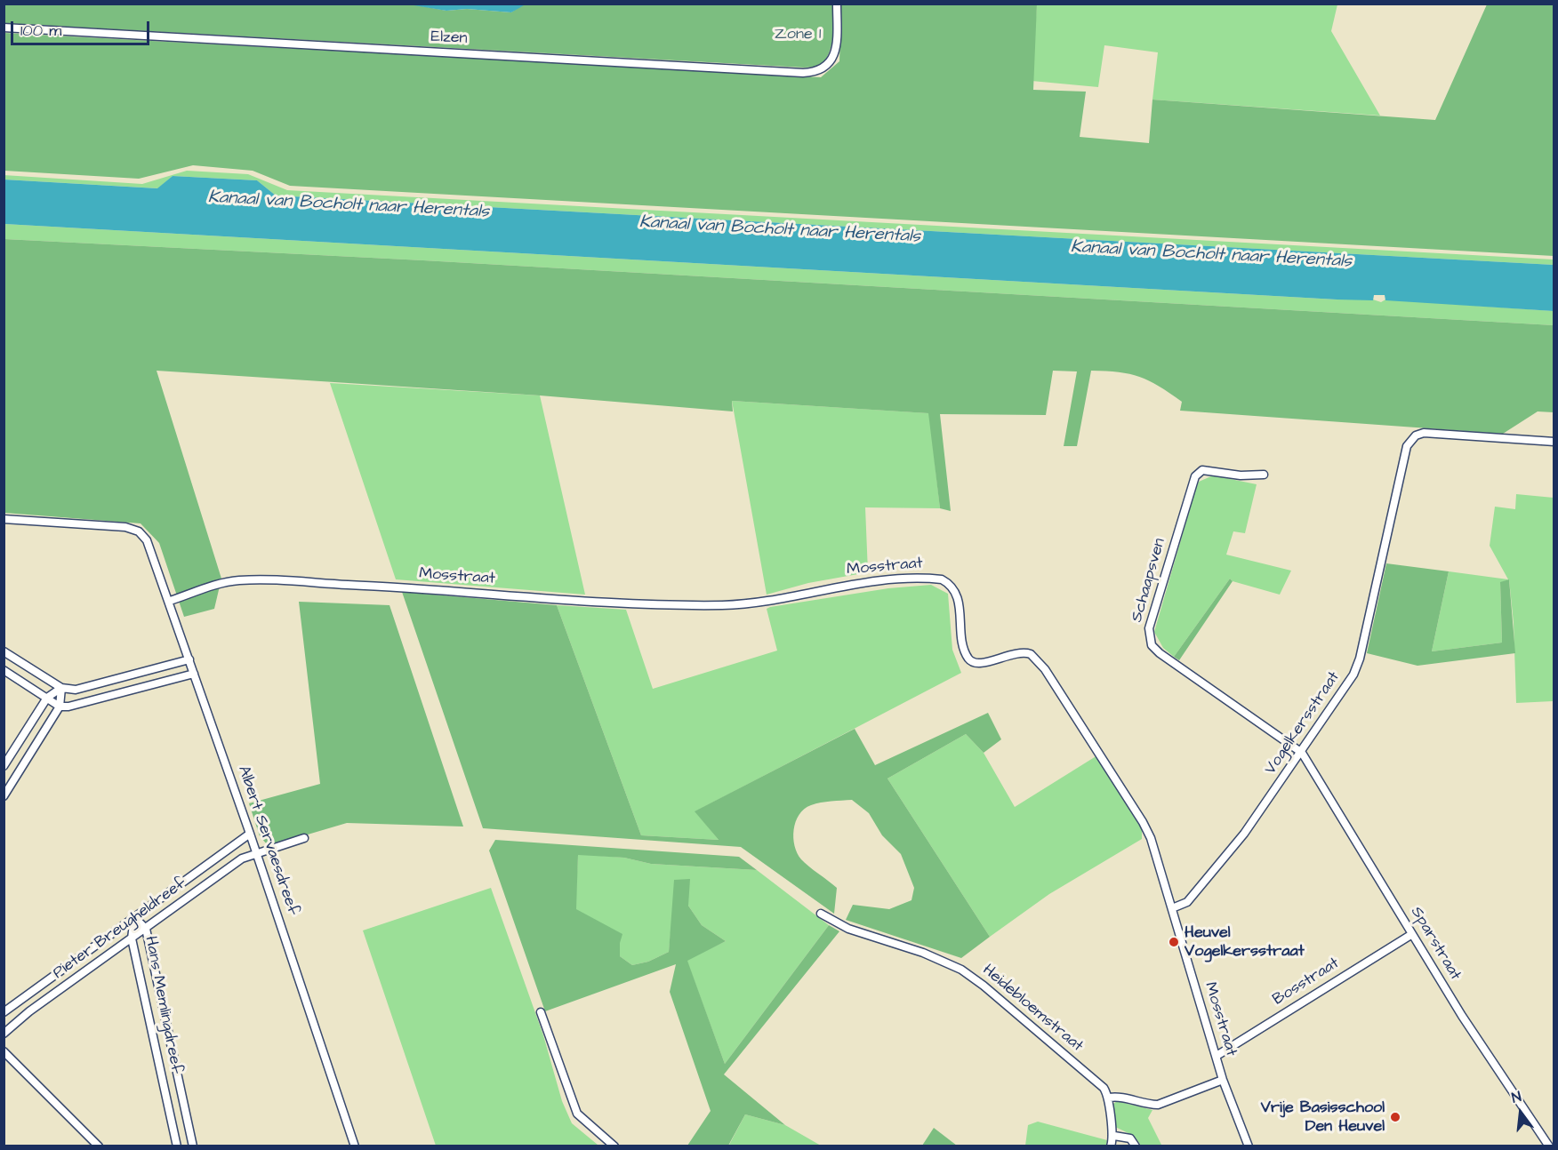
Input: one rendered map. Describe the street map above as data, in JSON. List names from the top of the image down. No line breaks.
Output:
{"streets":{"street":["Elzen","Mosstraat","Schaapsven","Vogelkersstraat","Albert Servaesdreef","Pieter Breugheldreef","Sparstraat","Bosstraat","Hans Memlingdreef","Heidebloemstraat"]},"crossings":[["Mosstraat","Vogelkersstraat"],["Mosstraat","Albert Servaesdreef"],["Mosstraat","Bosstraat"],["Schaapsven","Vogelkersstraat"],["Schaapsven","Sparstraat"],["Vogelkersstraat","Sparstraat"],["Albert Servaesdreef","Pieter Breugheldreef"],["Pieter Breugheldreef","Hans Memlingdreef"],["Sparstraat","Bosstraat"]],"water":["Kanaal van Bocholt naar Herentals"],"parks":["Zone 1"],"places":["Heuvel Vogelkersstraat","Vrije Basisschool Den Heuvel"],"scale_bar":"100 m","north":"top"}
